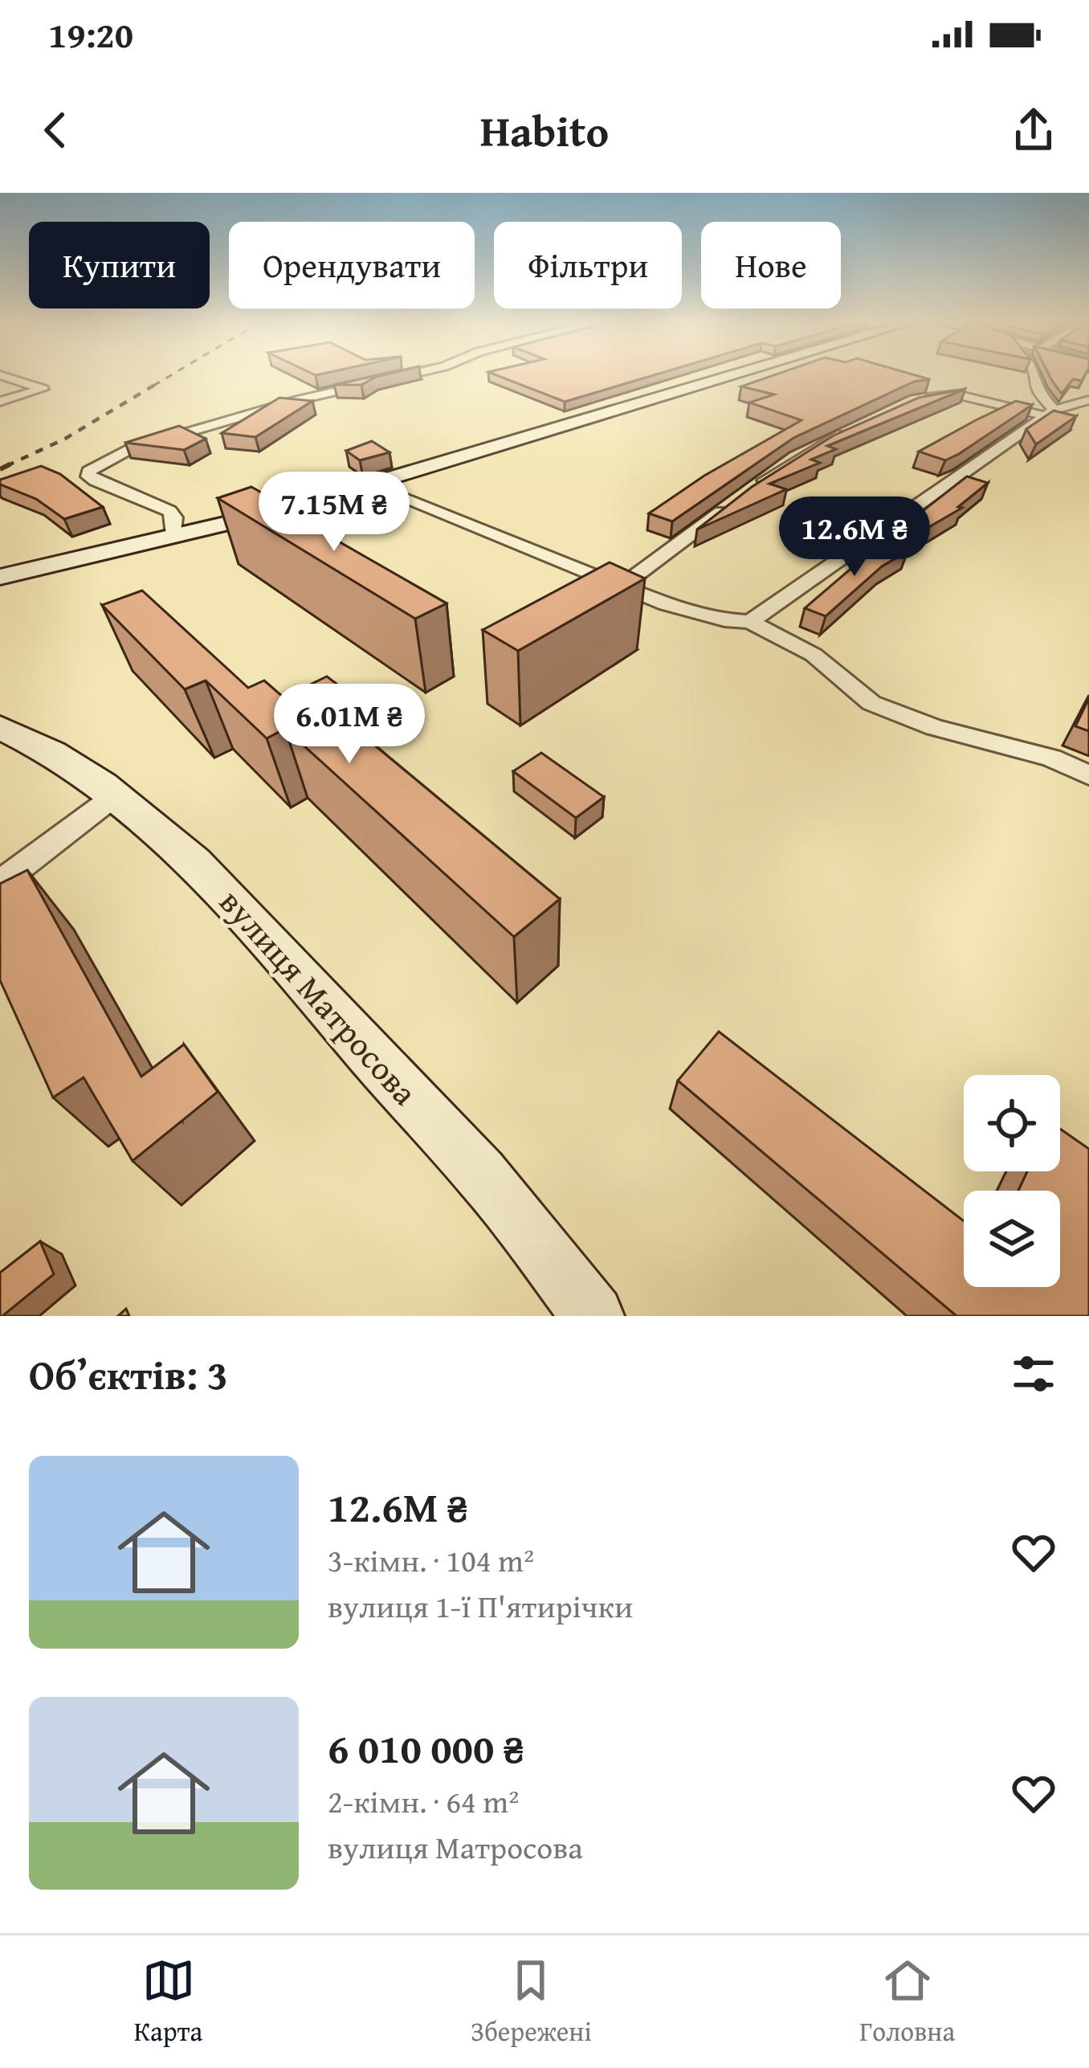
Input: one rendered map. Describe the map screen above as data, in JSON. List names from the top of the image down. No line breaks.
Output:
{"streets":{"street":["вулиця Матросова"]},"page":{"status":"19:20","header":"Habito","chip":["Купити","Орендувати","Фільтри","Нове"],"price":["7.15M ₴","12.6M ₴","6.01M ₴"],"heading":"Об’єктів: 3","list":[{"name":"12.6M ₴","note":"3-кімн. · 104 m² · вулиця 1-ї П'ятирічки"},{"name":"6 010 000 ₴","note":"2-кімн. · 64 m² · вулиця Матросова"}],"tabs":["Карта","Збережені","Головна"]}}
